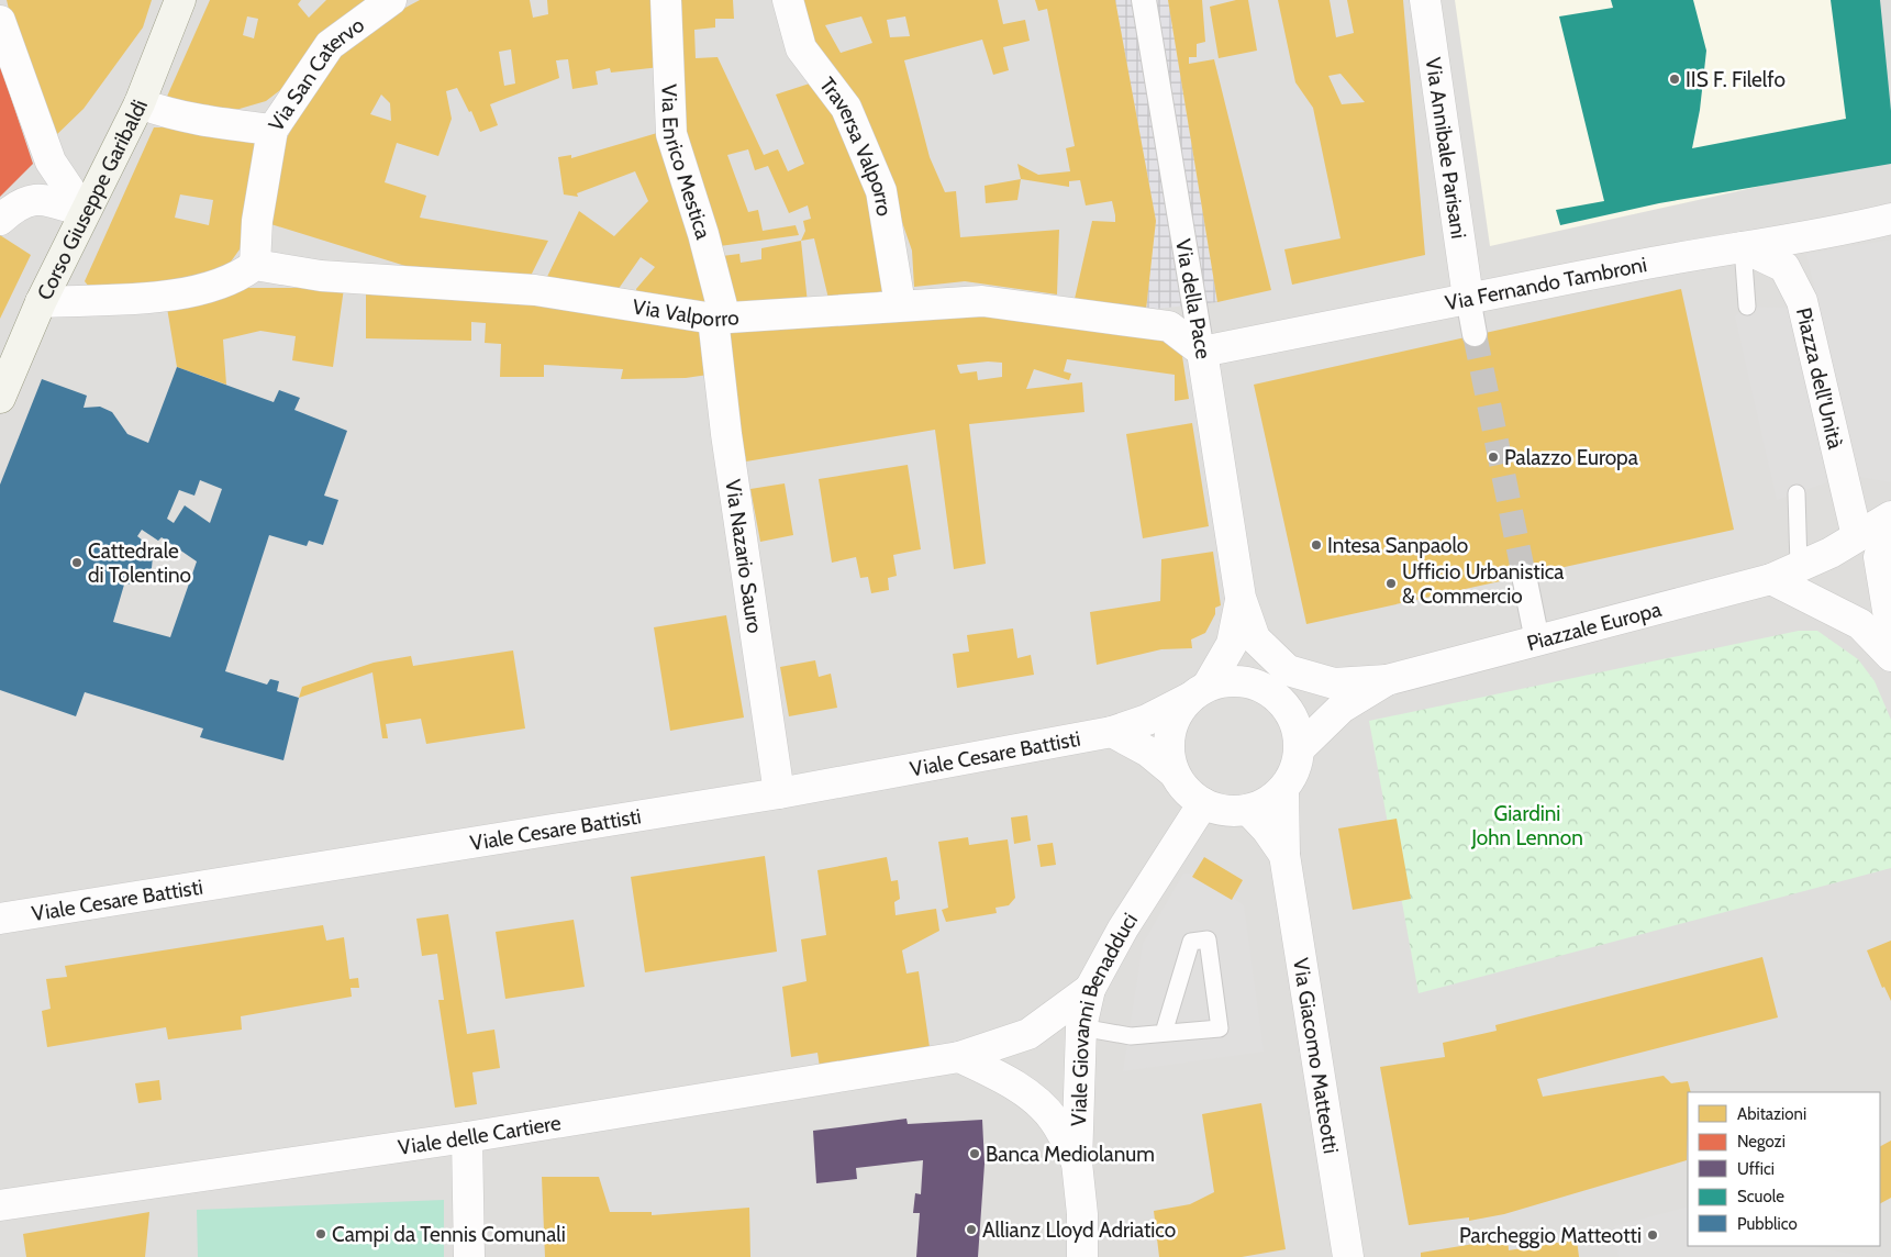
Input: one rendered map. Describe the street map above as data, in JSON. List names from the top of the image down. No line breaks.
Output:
{"streets":{"main road":["Corso Giuseppe Garibaldi"],"street":["Via San Catervo","Via Annibale Parisani","Traversa Valporro","Via Enrico Mestica","Via Fernando Tambroni","Via della Pace","Via Valporro","Piazza dell'Unità","Via Nazario Sauro","Piazzale Europa","Viale Cesare Battisti","Viale Giovanni Benadduci","Via Giacomo Matteotti","Viale delle Cartiere"]},"crossings":[["Via San Catervo","Via Valporro"],["Via Annibale Parisani","Via Fernando Tambroni"],["Traversa Valporro","Via Valporro"],["Via Enrico Mestica","Via Valporro"],["Via Enrico Mestica","Via Nazario Sauro"],["Via Fernando Tambroni","Via della Pace"],["Via Fernando Tambroni","Via Valporro"],["Via Fernando Tambroni","Piazza dell'Unità"],["Via della Pace","Via Valporro"],["Via della Pace","Piazzale Europa"],["Via della Pace","Viale Cesare Battisti"],["Via della Pace","Viale Giovanni Benadduci"],["Via della Pace","Via Giacomo Matteotti"],["Via Valporro","Via Nazario Sauro"],["Piazza dell'Unità","Piazzale Europa"],["Via Nazario Sauro","Viale Cesare Battisti"],["Piazzale Europa","Viale Cesare Battisti"],["Piazzale Europa","Viale Giovanni Benadduci"],["Piazzale Europa","Via Giacomo Matteotti"],["Viale Cesare Battisti","Viale Giovanni Benadduci"],["Viale Cesare Battisti","Via Giacomo Matteotti"],["Viale Giovanni Benadduci","Via Giacomo Matteotti"],["Viale Giovanni Benadduci","Viale delle Cartiere"]],"parks":["Giardini John Lennon"],"places":["IIS F. Filelfo","Palazzo Europa","Intesa Sanpaolo","Cattedrale di Tolentino","Ufficio Urbanistica & Commercio","Banca Mediolanum","Allianz Lloyd Adriatico","Campi da Tennis Comunali","Parcheggio Matteotti"],"legend":["Abitazioni","Negozi","Uffici","Scuole","Pubblico"]}
